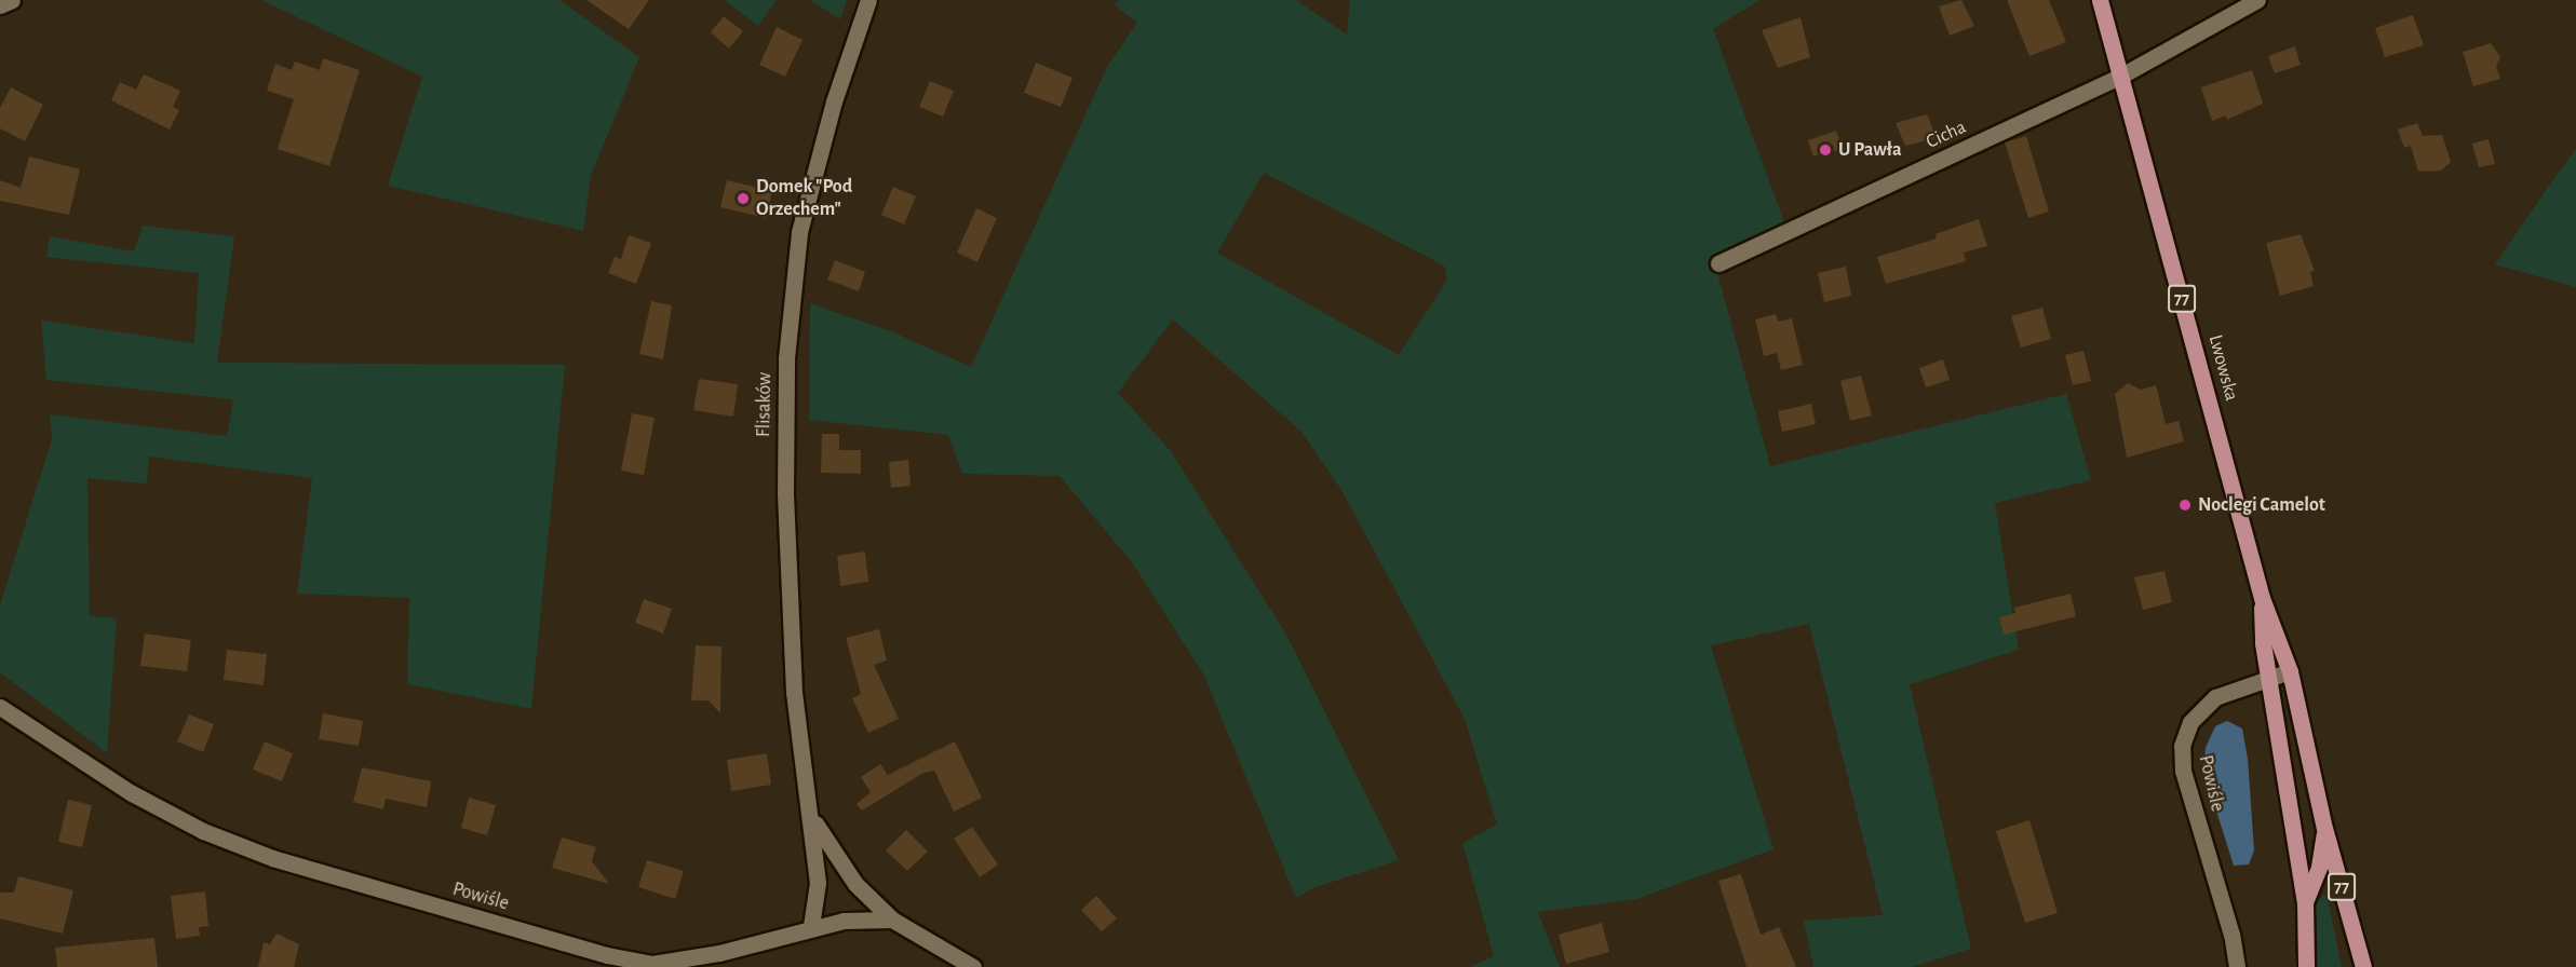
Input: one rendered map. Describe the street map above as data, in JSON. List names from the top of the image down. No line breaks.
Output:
{"streets":{"main road":["77","Lwowska"],"street":["Cicha","Flisaków","Powiśle"]},"crossings":[["Cicha","Lwowska"],["Lwowska","Powiśle"],["Flisaków","Powiśle"]],"places":["U Pawła","Domek \"Pod Orzechem\"","Noclegi Camelot"]}
